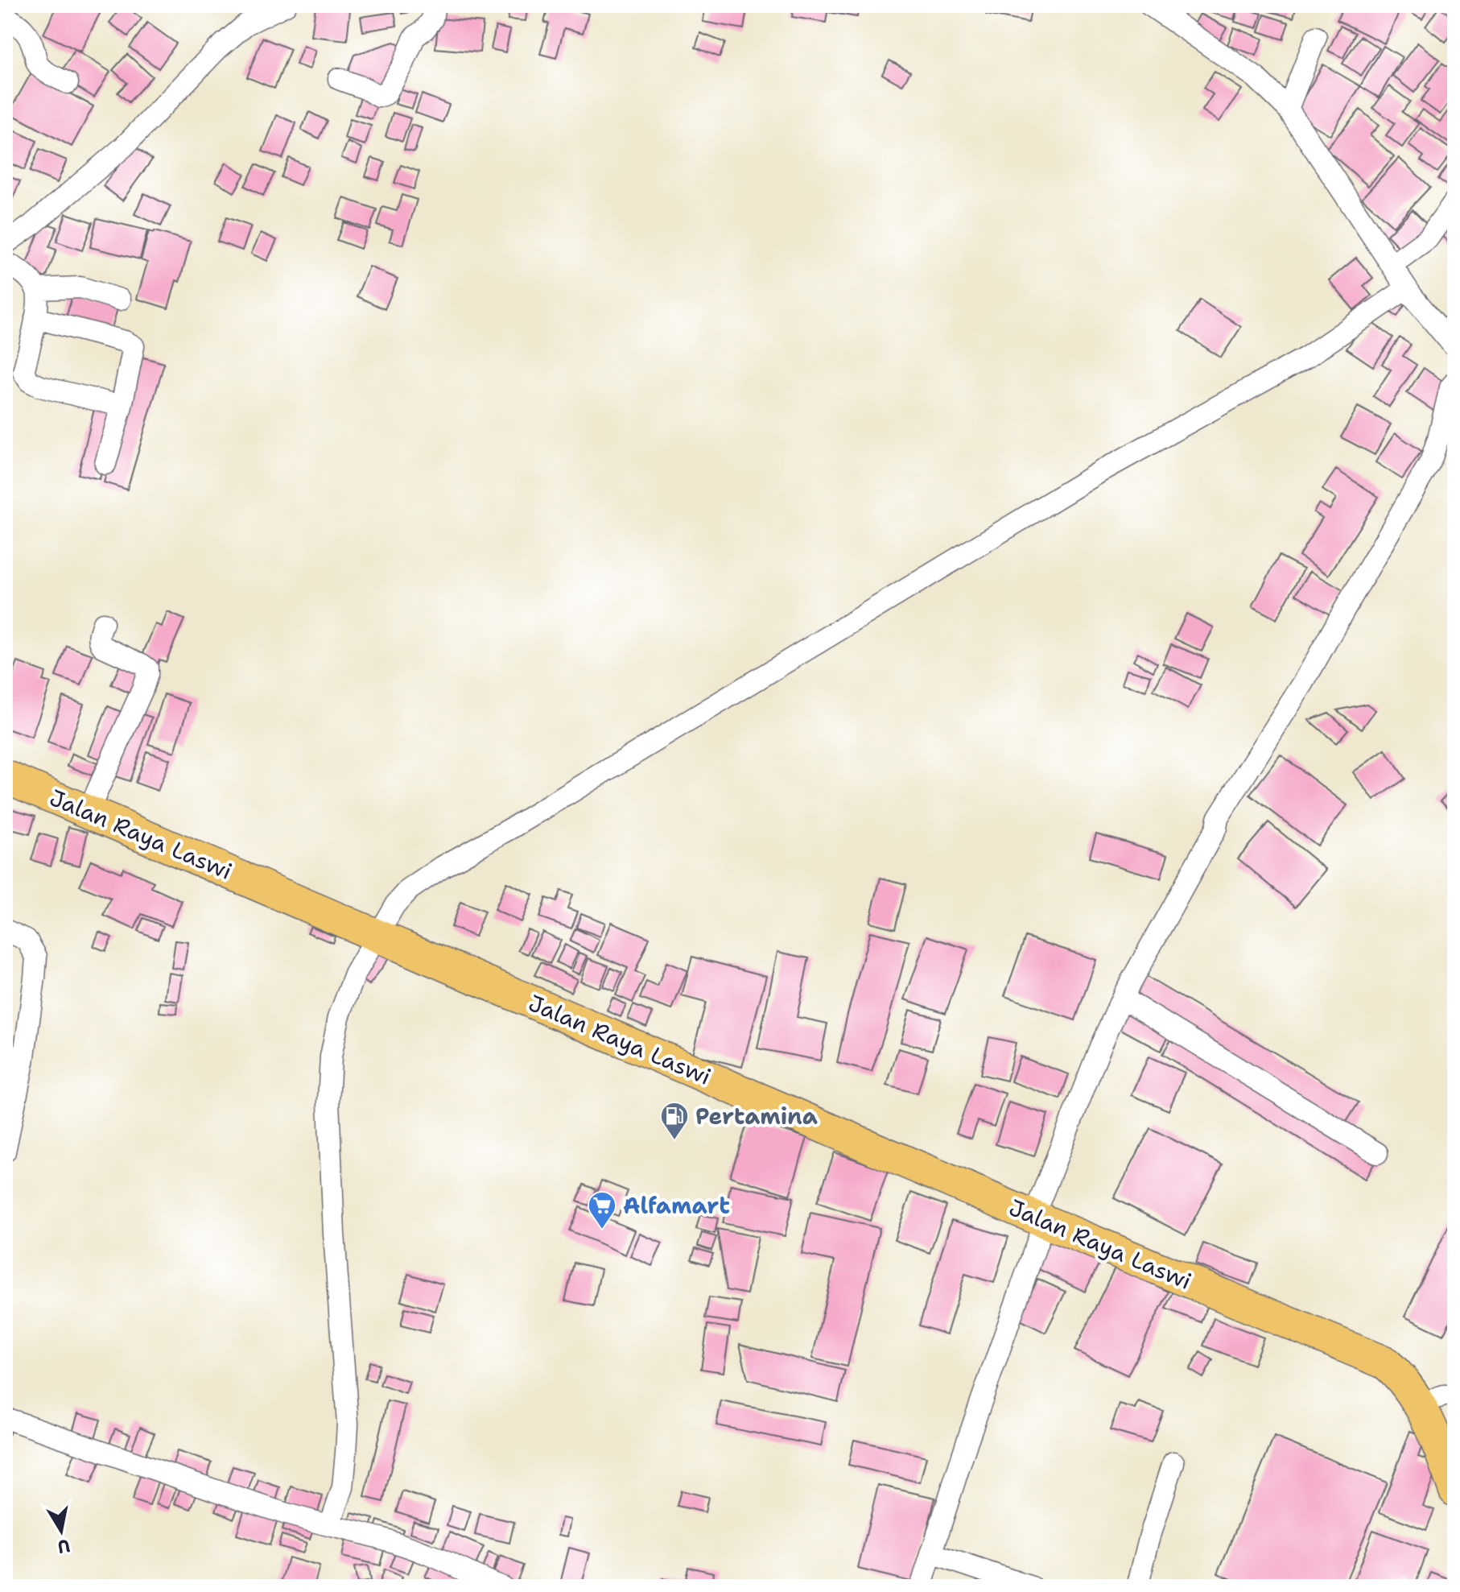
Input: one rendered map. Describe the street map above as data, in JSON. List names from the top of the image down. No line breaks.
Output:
{"streets":{"main road":["Jalan Raya Laswi"]},"places":{"fuel station":["Pertamina"],"supermarket":["Alfamart"]},"north":"bottom"}
